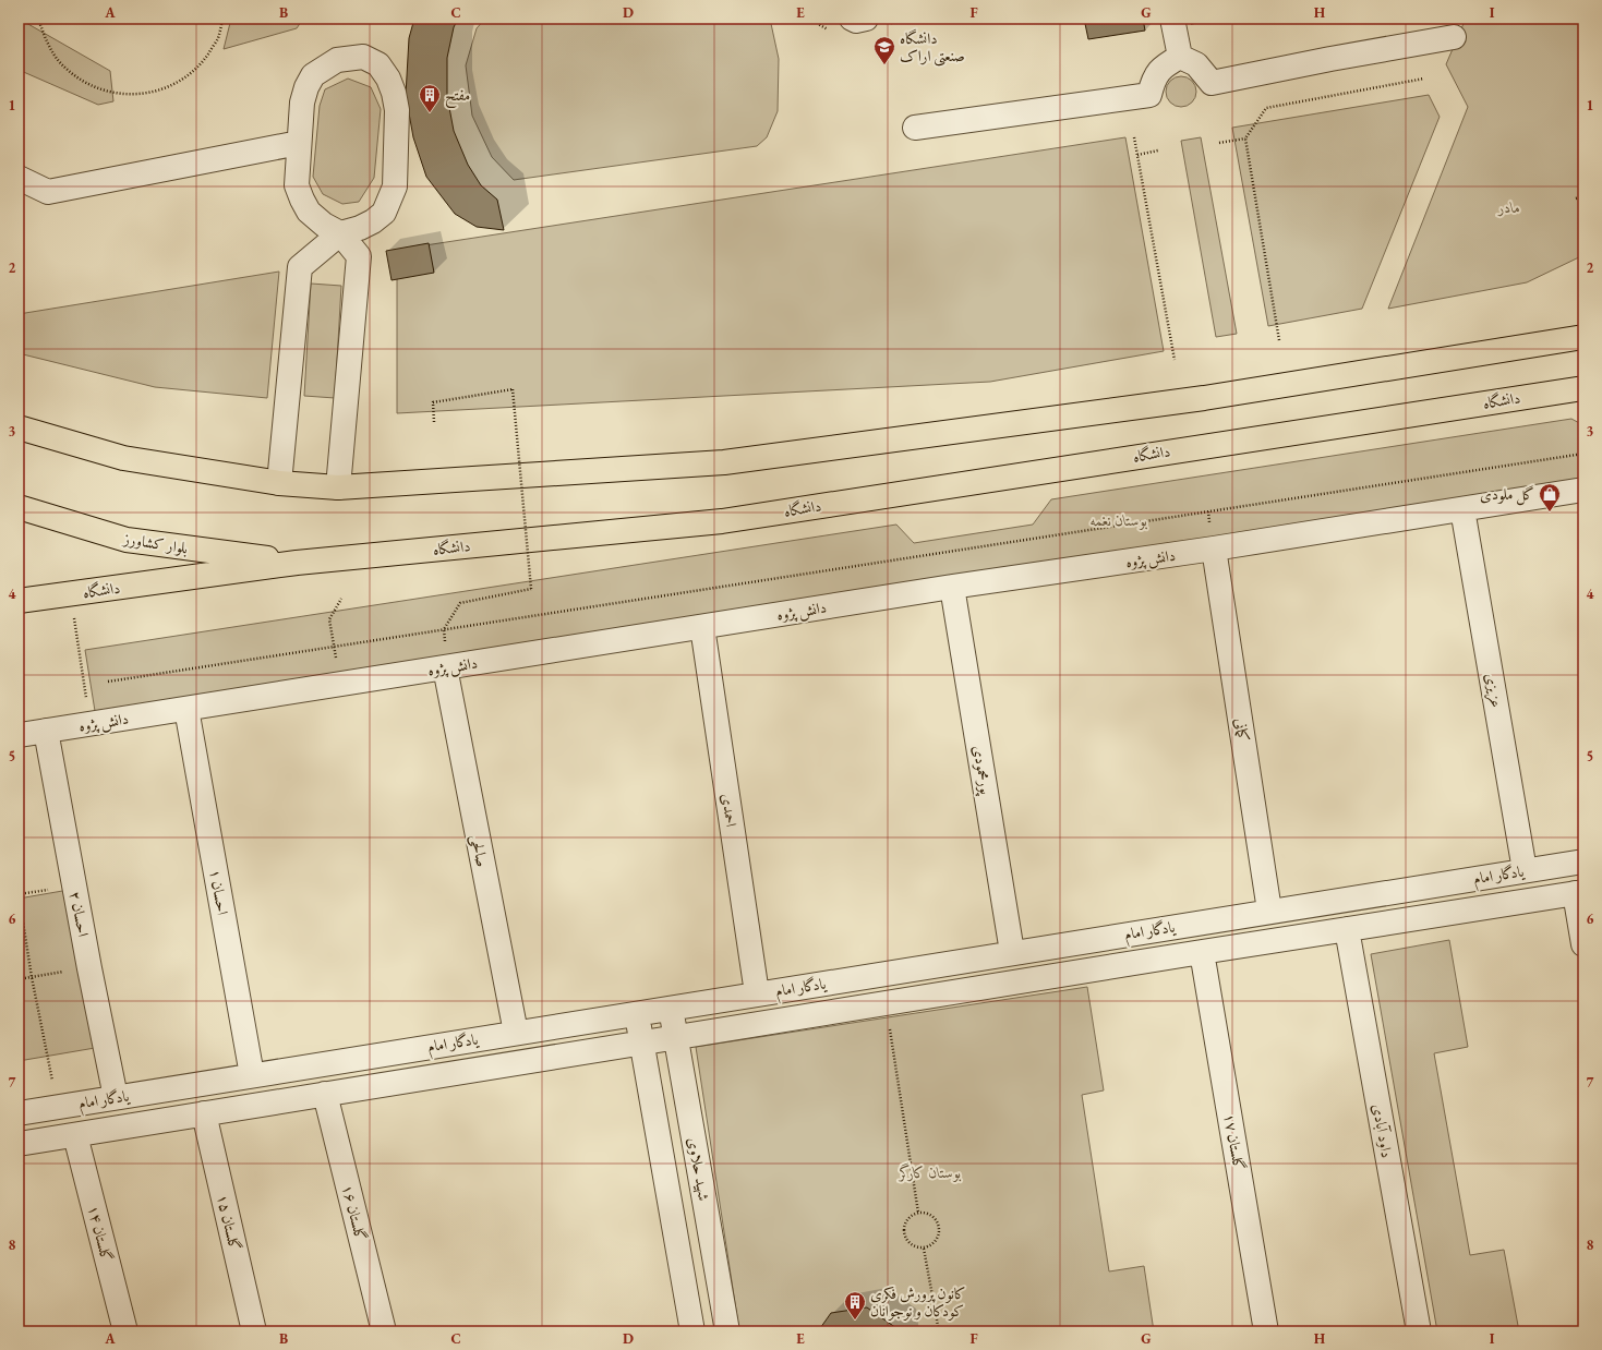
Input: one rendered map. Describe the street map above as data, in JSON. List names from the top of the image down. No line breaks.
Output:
{"streets":{"main road":["دانشگاه","بلوار کشاورز"],"street":["دانش پژوه","عزیزی","کمانی","پورمحمودی","احمدی","صالحی","یادگار امام","احسان ۱","احسان ۲","داود آبادی","گلستان ۱۷","شهید حلاوی","گلستان ۱۶","گلستان ۱۵","گلستان ۱۴"]},"crossings":[["دانشگاه","بلوار کشاورز"],["دانش پژوه","عزیزی"],["دانش پژوه","کمانی"],["دانش پژوه","پورمحمودی"],["دانش پژوه","احمدی"],["دانش پژوه","صالحی"],["دانش پژوه","احسان ۱"],["دانش پژوه","احسان ۲"],["عزیزی","یادگار امام"],["کمانی","یادگار امام"],["پورمحمودی","یادگار امام"],["احمدی","یادگار امام"],["صالحی","یادگار امام"],["یادگار امام","احسان ۱"],["یادگار امام","احسان ۲"],["یادگار امام","داود آبادی"],["یادگار امام","گلستان ۱۷"],["یادگار امام","شهید حلاوی"],["یادگار امام","گلستان ۱۶"],["یادگار امام","گلستان ۱۵"],["یادگار امام","گلستان ۱۴"]],"parks":["مادر","بوستان نغمه","بوستان کارگر"],"places":{"school or university":["دانشگاه صنعتی اراک"],"building":["مفتح","کانون پرورش فکری کودکان و نوجوانان"],"shop":["گل ملودی"]},"grid":{"columns":["A","B","C","D","E","F","G","H","I"],"rows":["1","2","3","4","5","6","7","8"]}}
